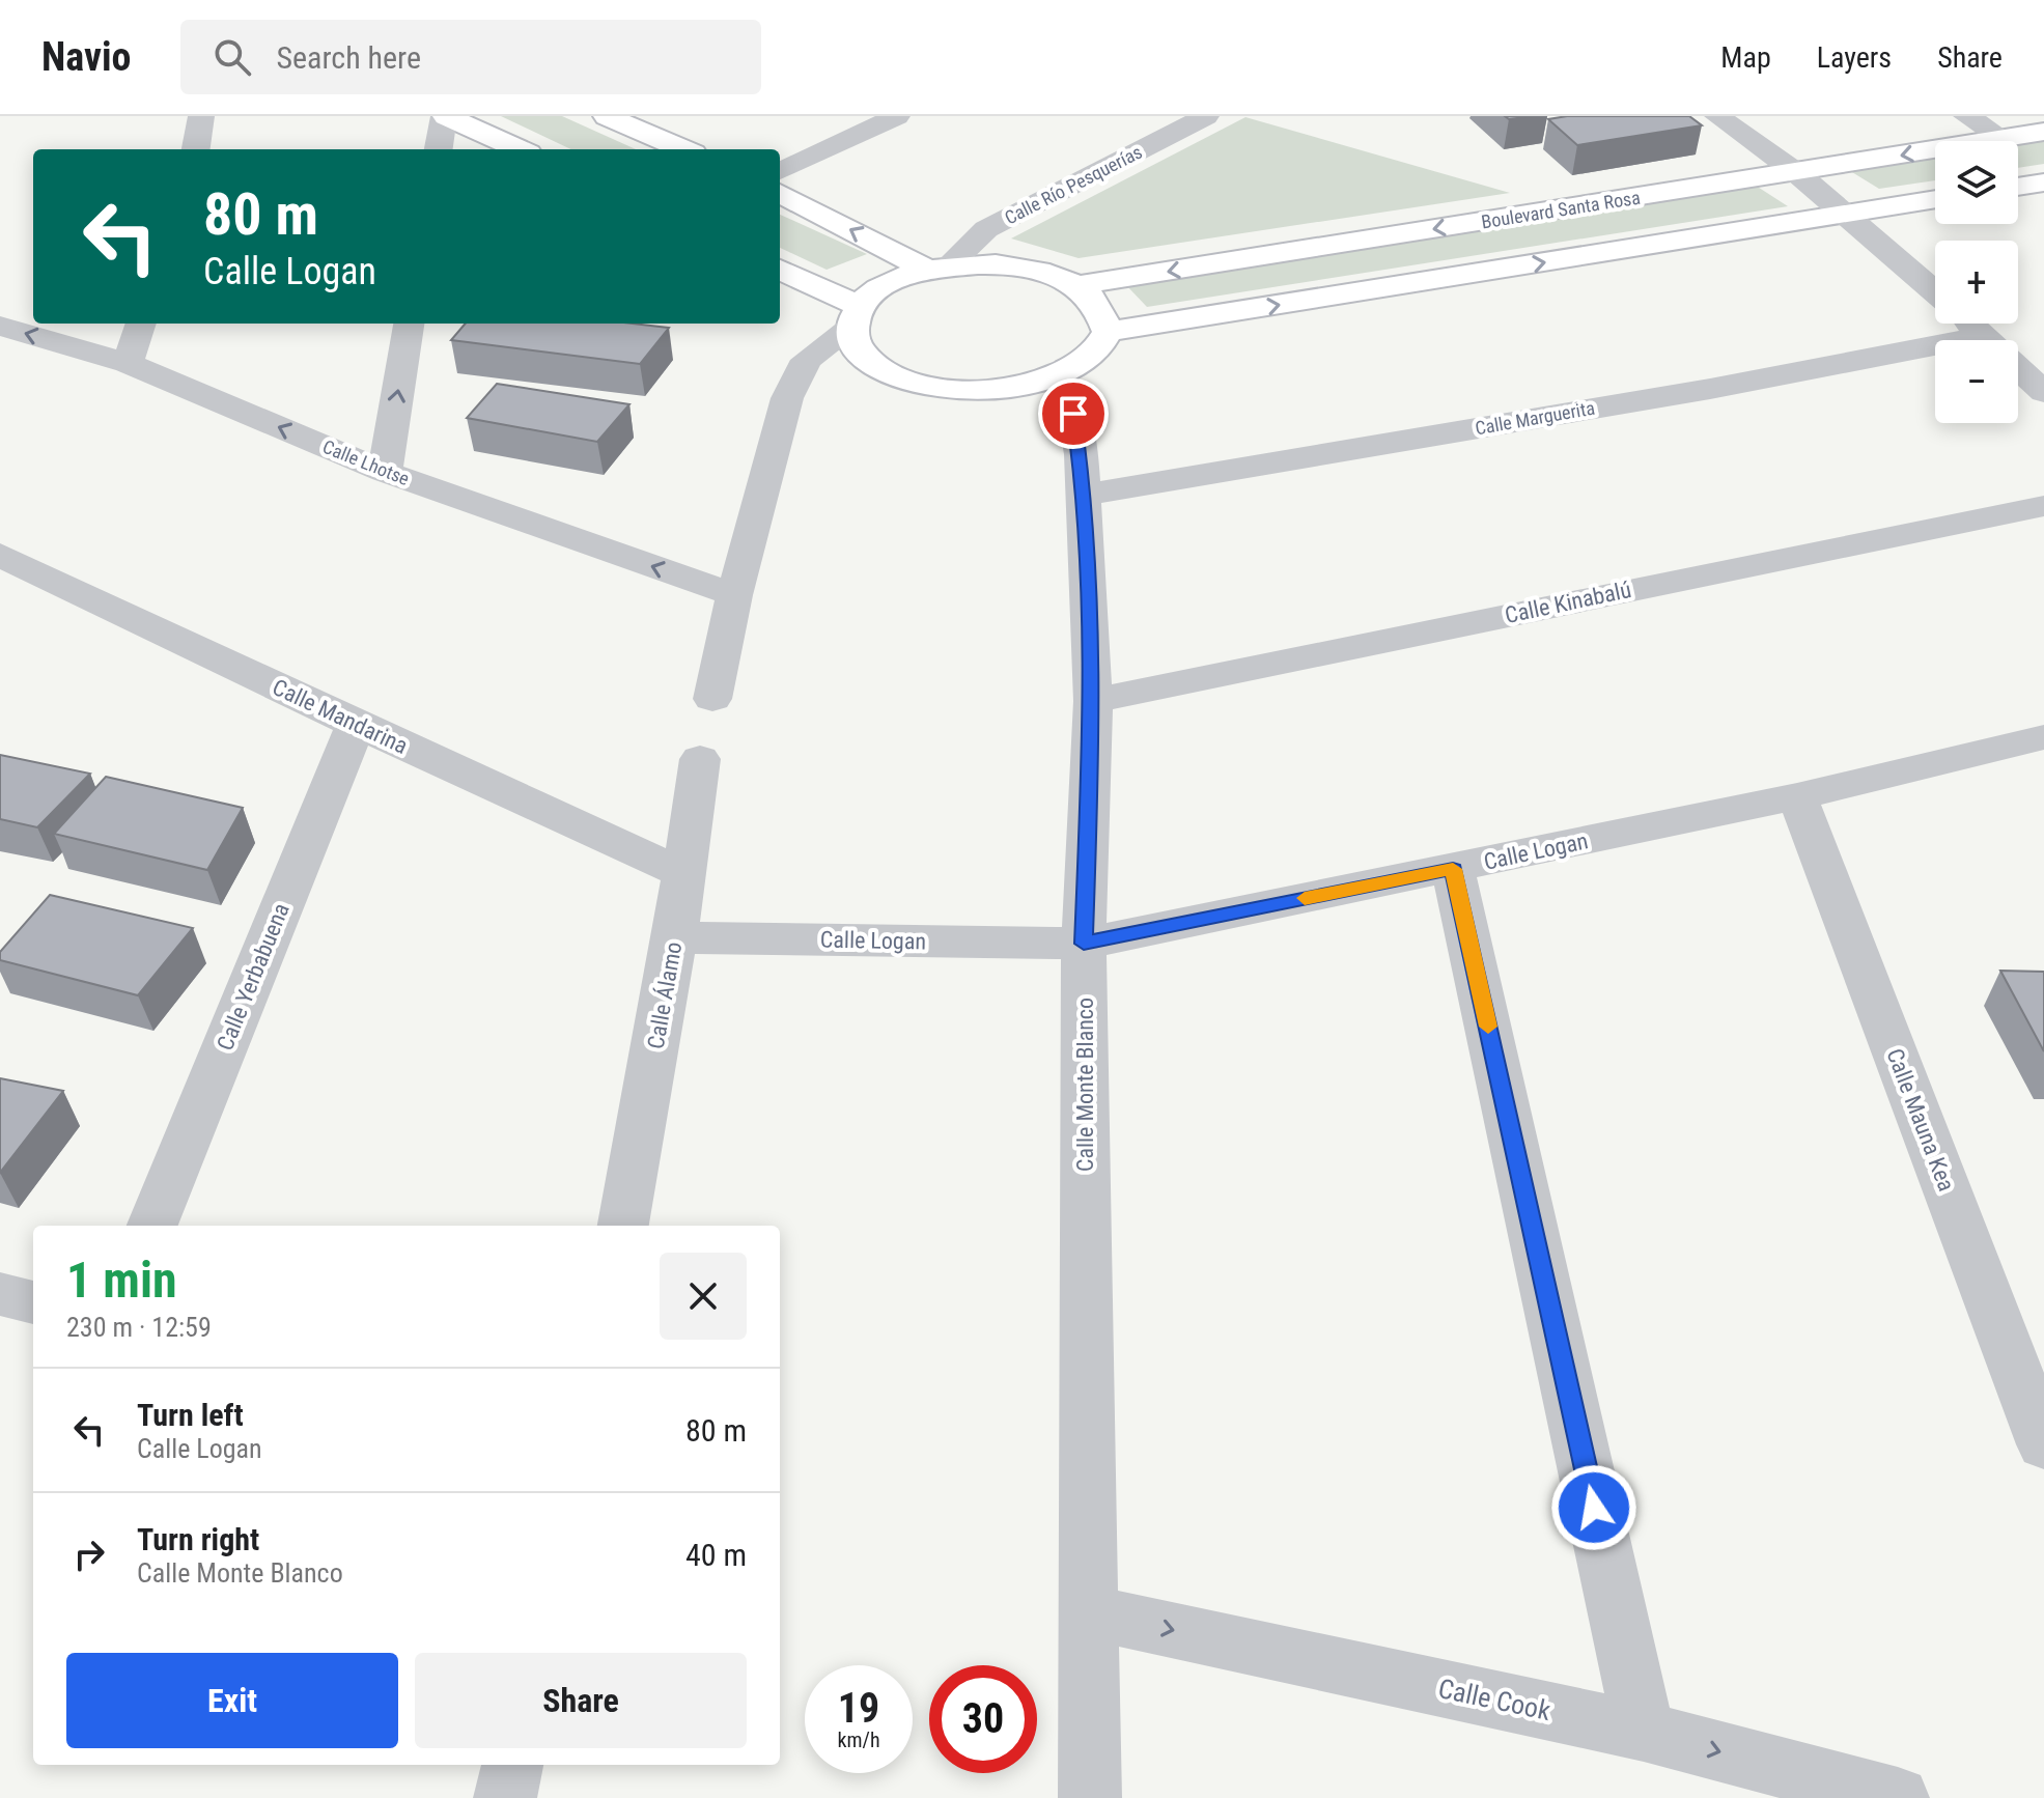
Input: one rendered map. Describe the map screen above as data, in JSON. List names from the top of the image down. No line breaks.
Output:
{"streets":{"street":["Calle Río Pesquerías","Boulevard Santa Rosa","Calle Marguerita","Calle Lhotse","Calle Kinabalú","Calle Mandarina","Calle Logan","Calle Yerbabuena","Calle Álamo","Calle Monte Blanco","Calle Mauna Kea","Calle Cook"]},"crossings":[["Calle Marguerita","Calle Monte Blanco"],["Calle Kinabalú","Calle Monte Blanco"],["Calle Mandarina","Calle Yerbabuena"],["Calle Mandarina","Calle Álamo"],["Calle Logan","Calle Álamo"],["Calle Logan","Calle Monte Blanco"],["Calle Logan","Calle Mauna Kea"],["Calle Monte Blanco","Calle Cook"]],"one_way":["Calle Cook"],"page":{"header":"Navio","search":"Search here","nav":["Map","Layers","Share"],"map_buttons":["+","−"],"turn":["80 m","Calle Logan"],"heading":["1 min","230 m · 12:59"],"list":[{"name":"Turn left","note":"Calle Logan","value":"80 m"},{"name":"Turn right","note":"Calle Monte Blanco","value":"40 m"}],"buttons":["Exit","Share"],"speed":"19 km/h","limit":"30"}}
